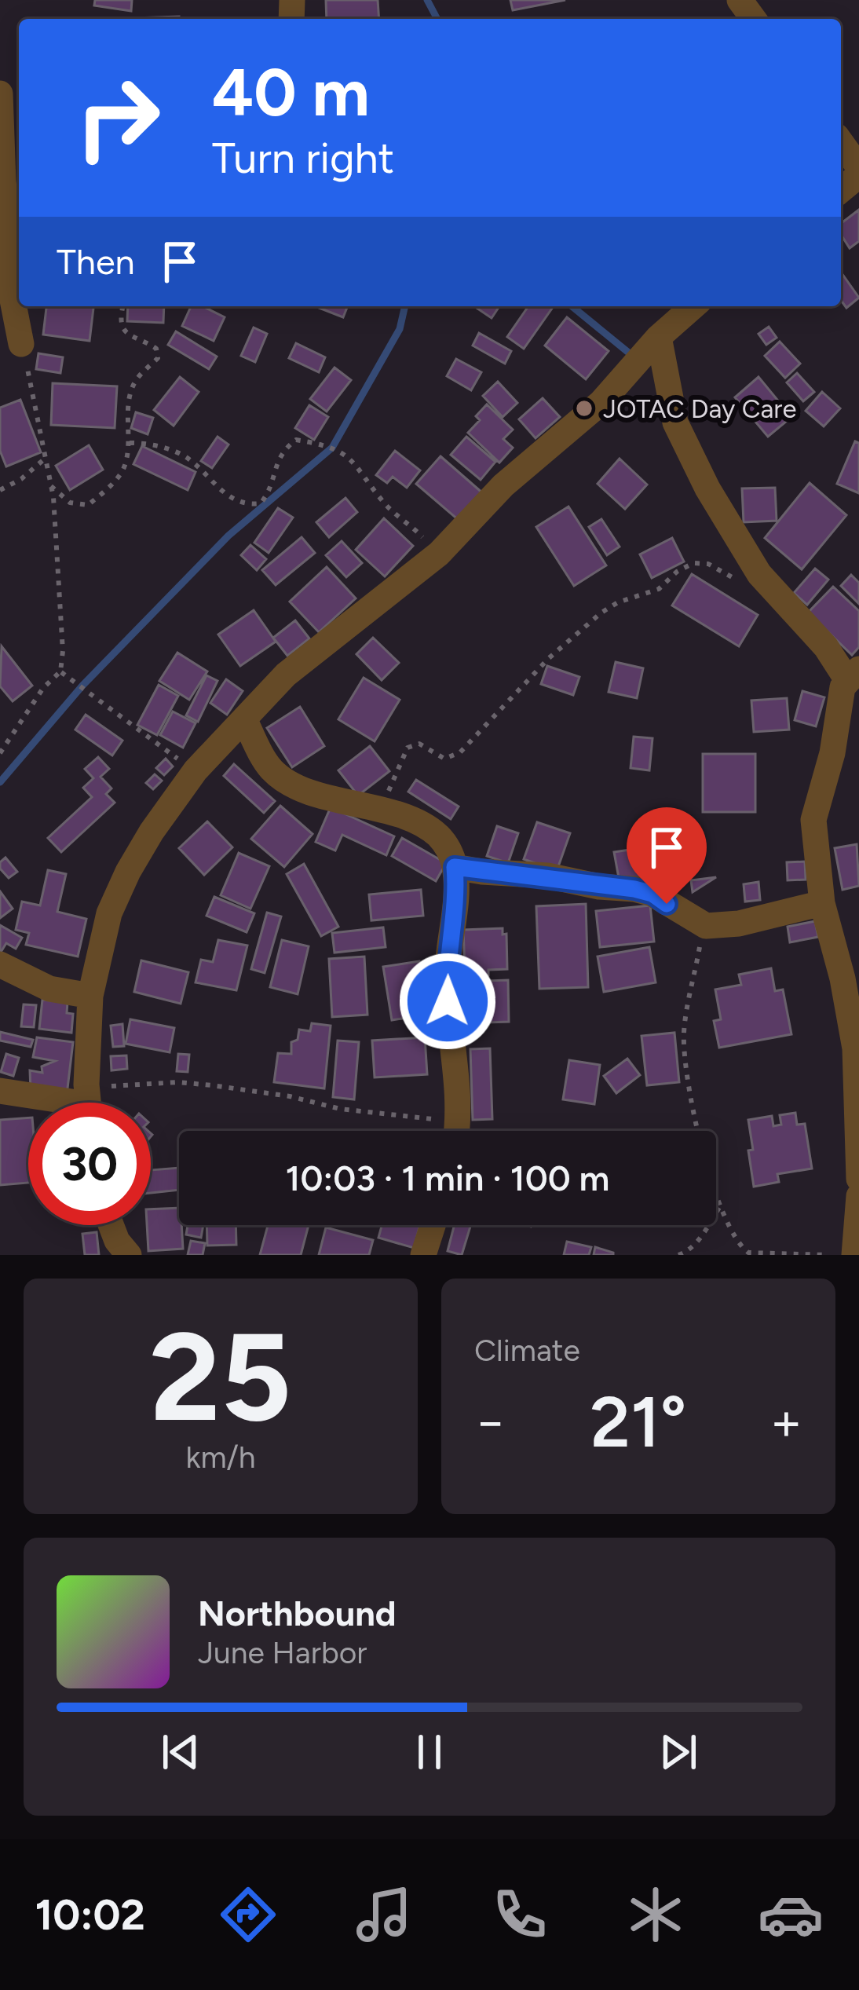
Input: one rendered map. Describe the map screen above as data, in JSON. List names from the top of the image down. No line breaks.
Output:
{"places":["JOTAC Day Care"],"page":{"turn":["40 m","Turn right"],"then":"Then","limit":"30","trip":"10:03 · 1 min · 100 m","tile":[["25","km/h"],"Climate"],"heat":["−","21°","+"],"song":["Northbound","June Harbor"],"tabs":"10:02"}}
